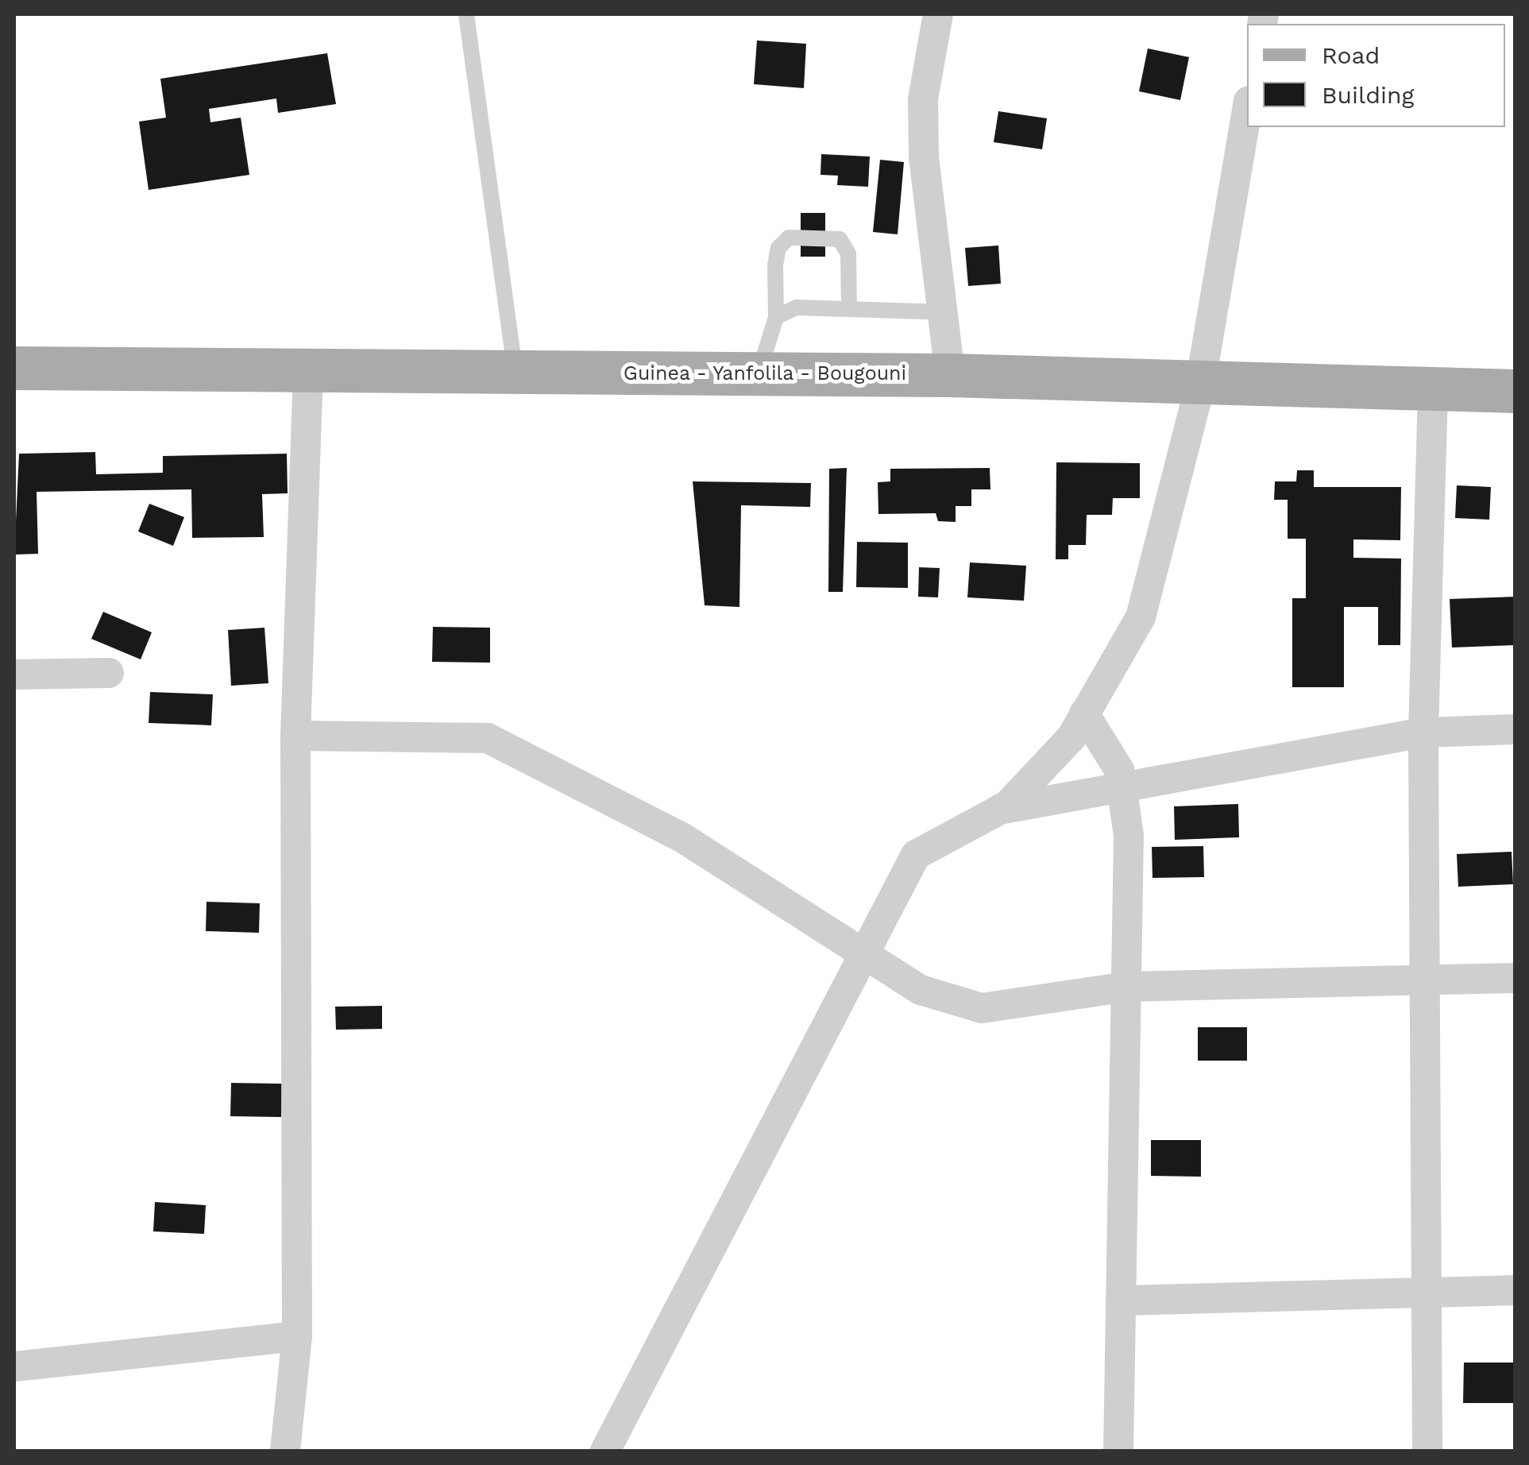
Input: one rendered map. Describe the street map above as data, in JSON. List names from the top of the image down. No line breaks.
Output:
{"streets":{"main road":["Guinea - Yanfolila - Bougouni"]},"legend":["Road","Building"]}
